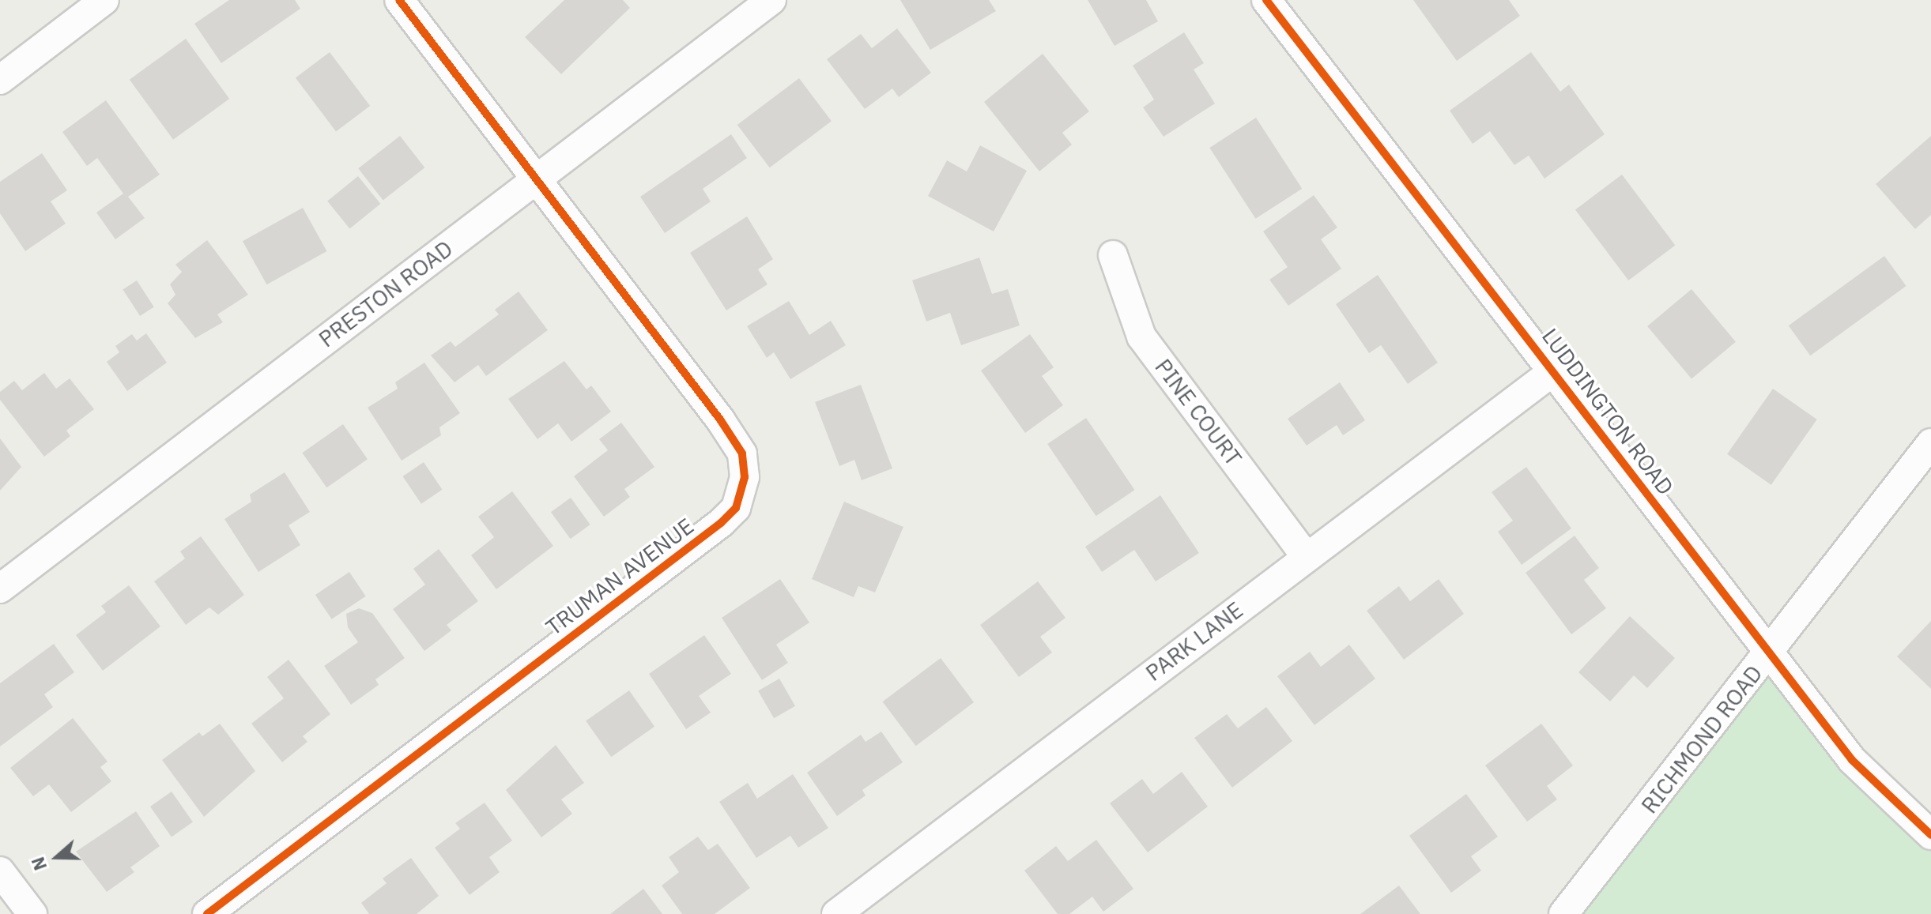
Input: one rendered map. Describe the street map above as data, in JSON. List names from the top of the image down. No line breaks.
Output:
{"streets":{"street":["PRESTON ROAD","LUDDINGTON ROAD","PINE COURT","TRUMAN AVENUE","PARK LANE","RICHMOND ROAD"]},"crossings":[["PRESTON ROAD","TRUMAN AVENUE"],["LUDDINGTON ROAD","PARK LANE"],["LUDDINGTON ROAD","RICHMOND ROAD"],["PINE COURT","PARK LANE"]],"north":"left"}
